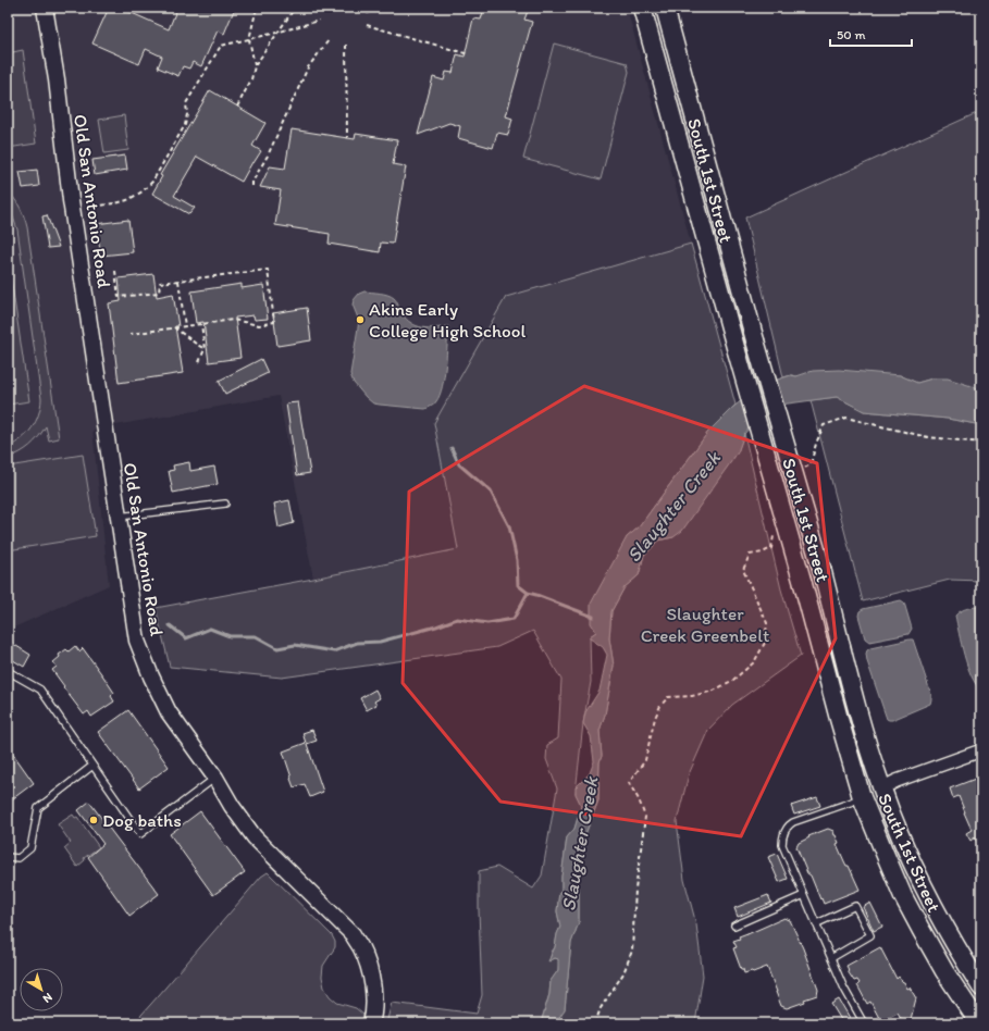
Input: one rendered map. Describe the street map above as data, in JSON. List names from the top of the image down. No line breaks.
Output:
{"streets":{"main road":["South 1st Street"],"street":["Old San Antonio Road"]},"water":["Slaughter Creek"],"parks":["Slaughter Creek Greenbelt"],"places":["Akins Early College High School","Dog baths"],"scale_bar":"50 m","north":"bottom right"}
